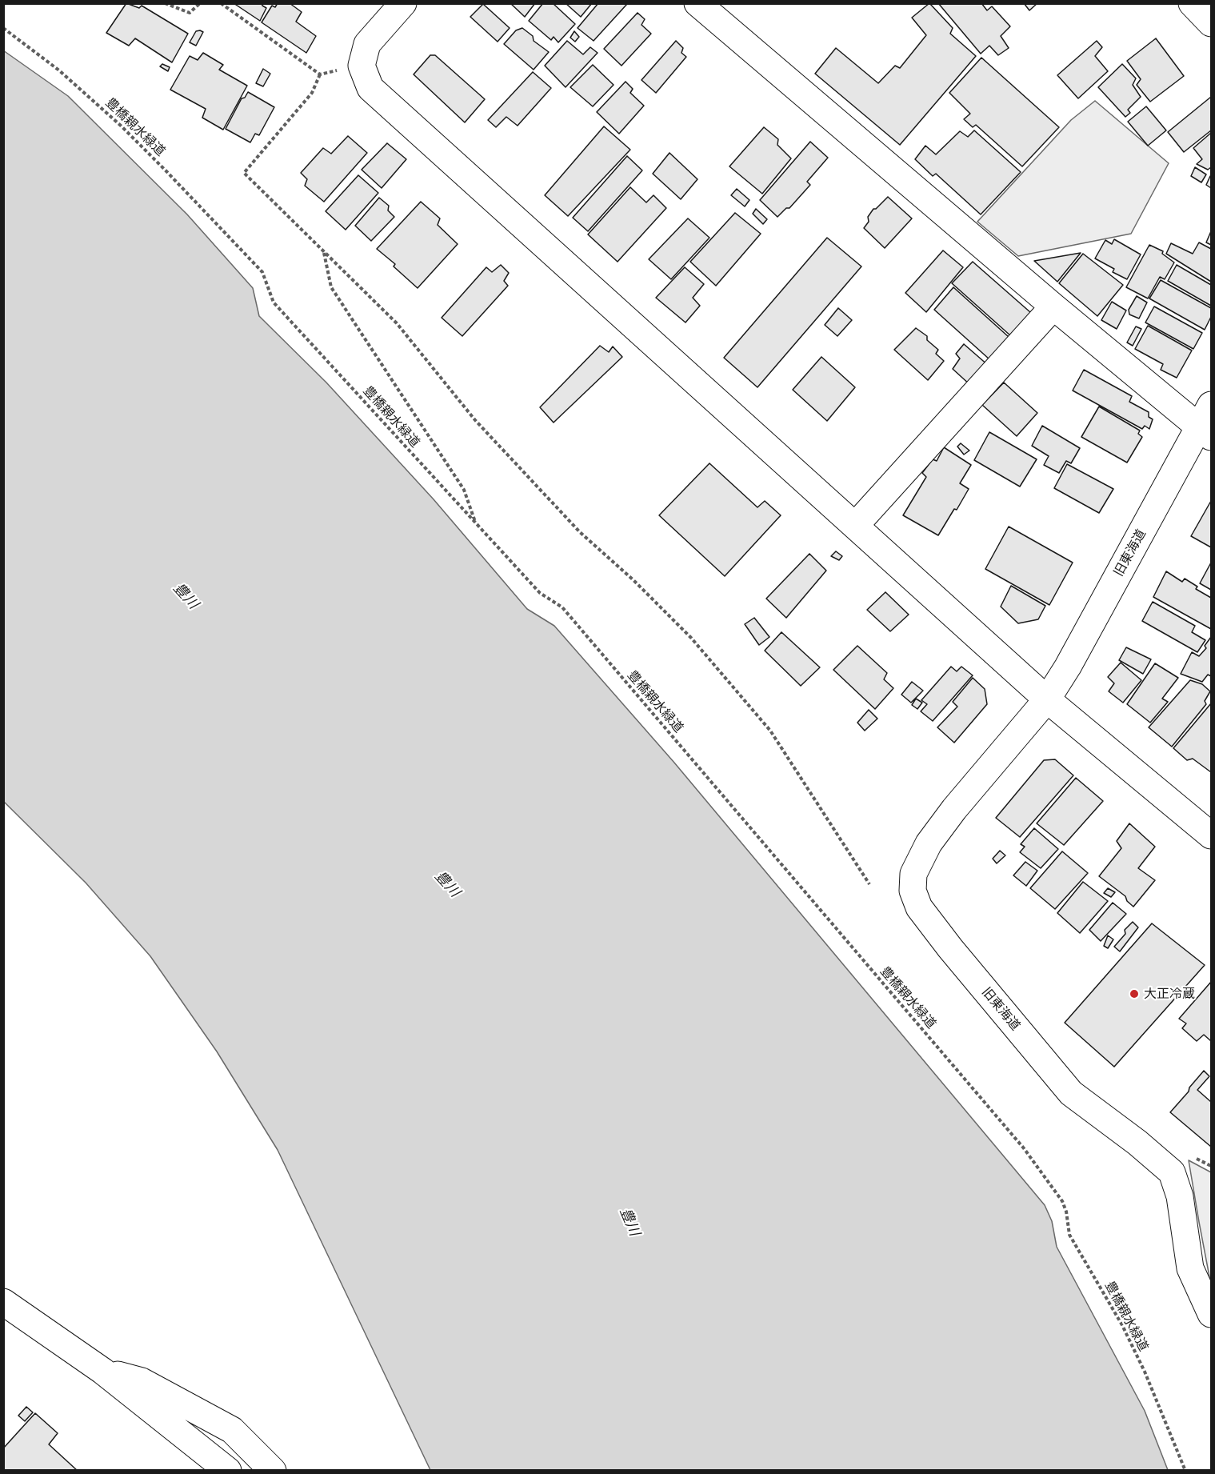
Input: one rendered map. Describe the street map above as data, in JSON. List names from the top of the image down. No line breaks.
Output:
{"streets":{"street":["旧東海道"],"path":["豊橋親水緑道"]},"water":["豊川"],"places":["大正冷蔵"]}
